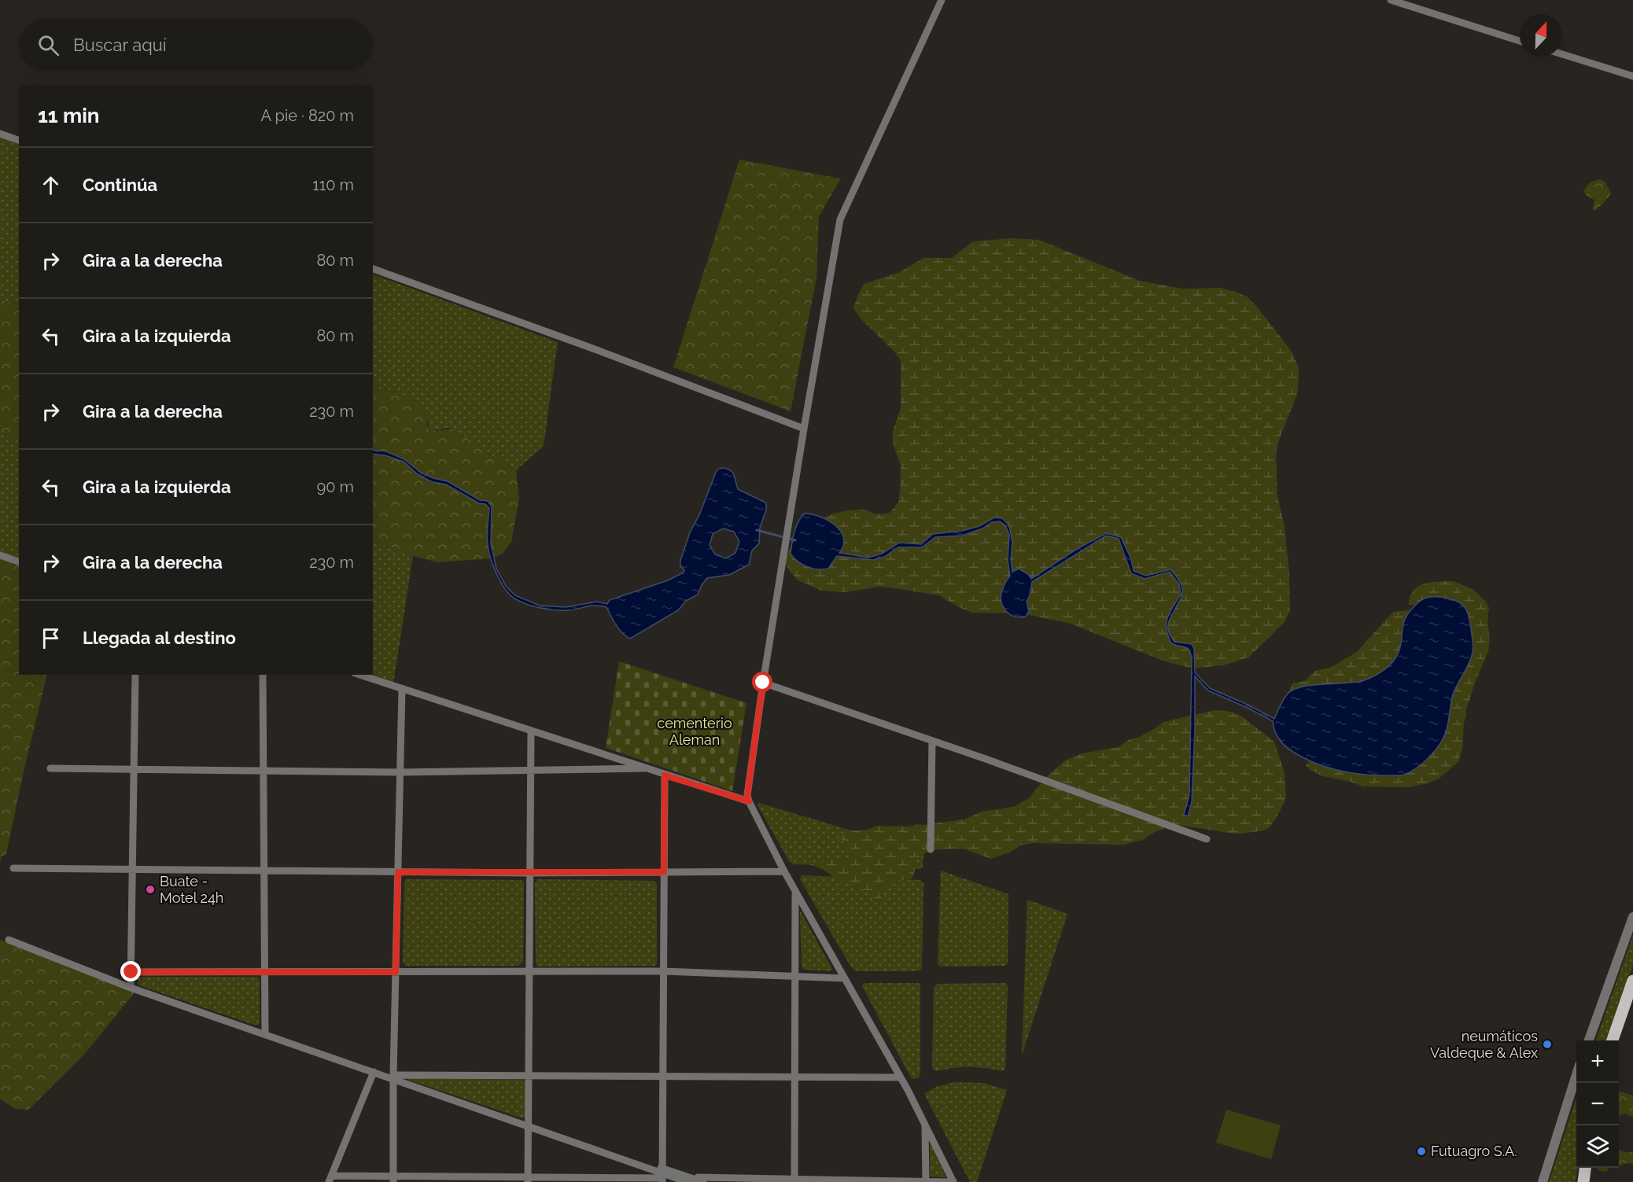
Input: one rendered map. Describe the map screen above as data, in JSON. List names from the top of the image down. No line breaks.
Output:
{"parks":["cementerio Aleman"],"places":["Buate - Motel 24h","neumáticos Valdeque & Alex","Futuagro S.A."],"north":"top","page":{"search":"Buscar aquí","heading":["11 min","A pie · 820 m"],"list":[["Continúa","110 m"],["Gira a la derecha","80 m"],["Gira a la izquierda","80 m"],["Gira a la derecha","230 m"],["Gira a la izquierda","90 m"],["Gira a la derecha","230 m"],"Llegada al destino"],"map_buttons":["+","−"]}}
